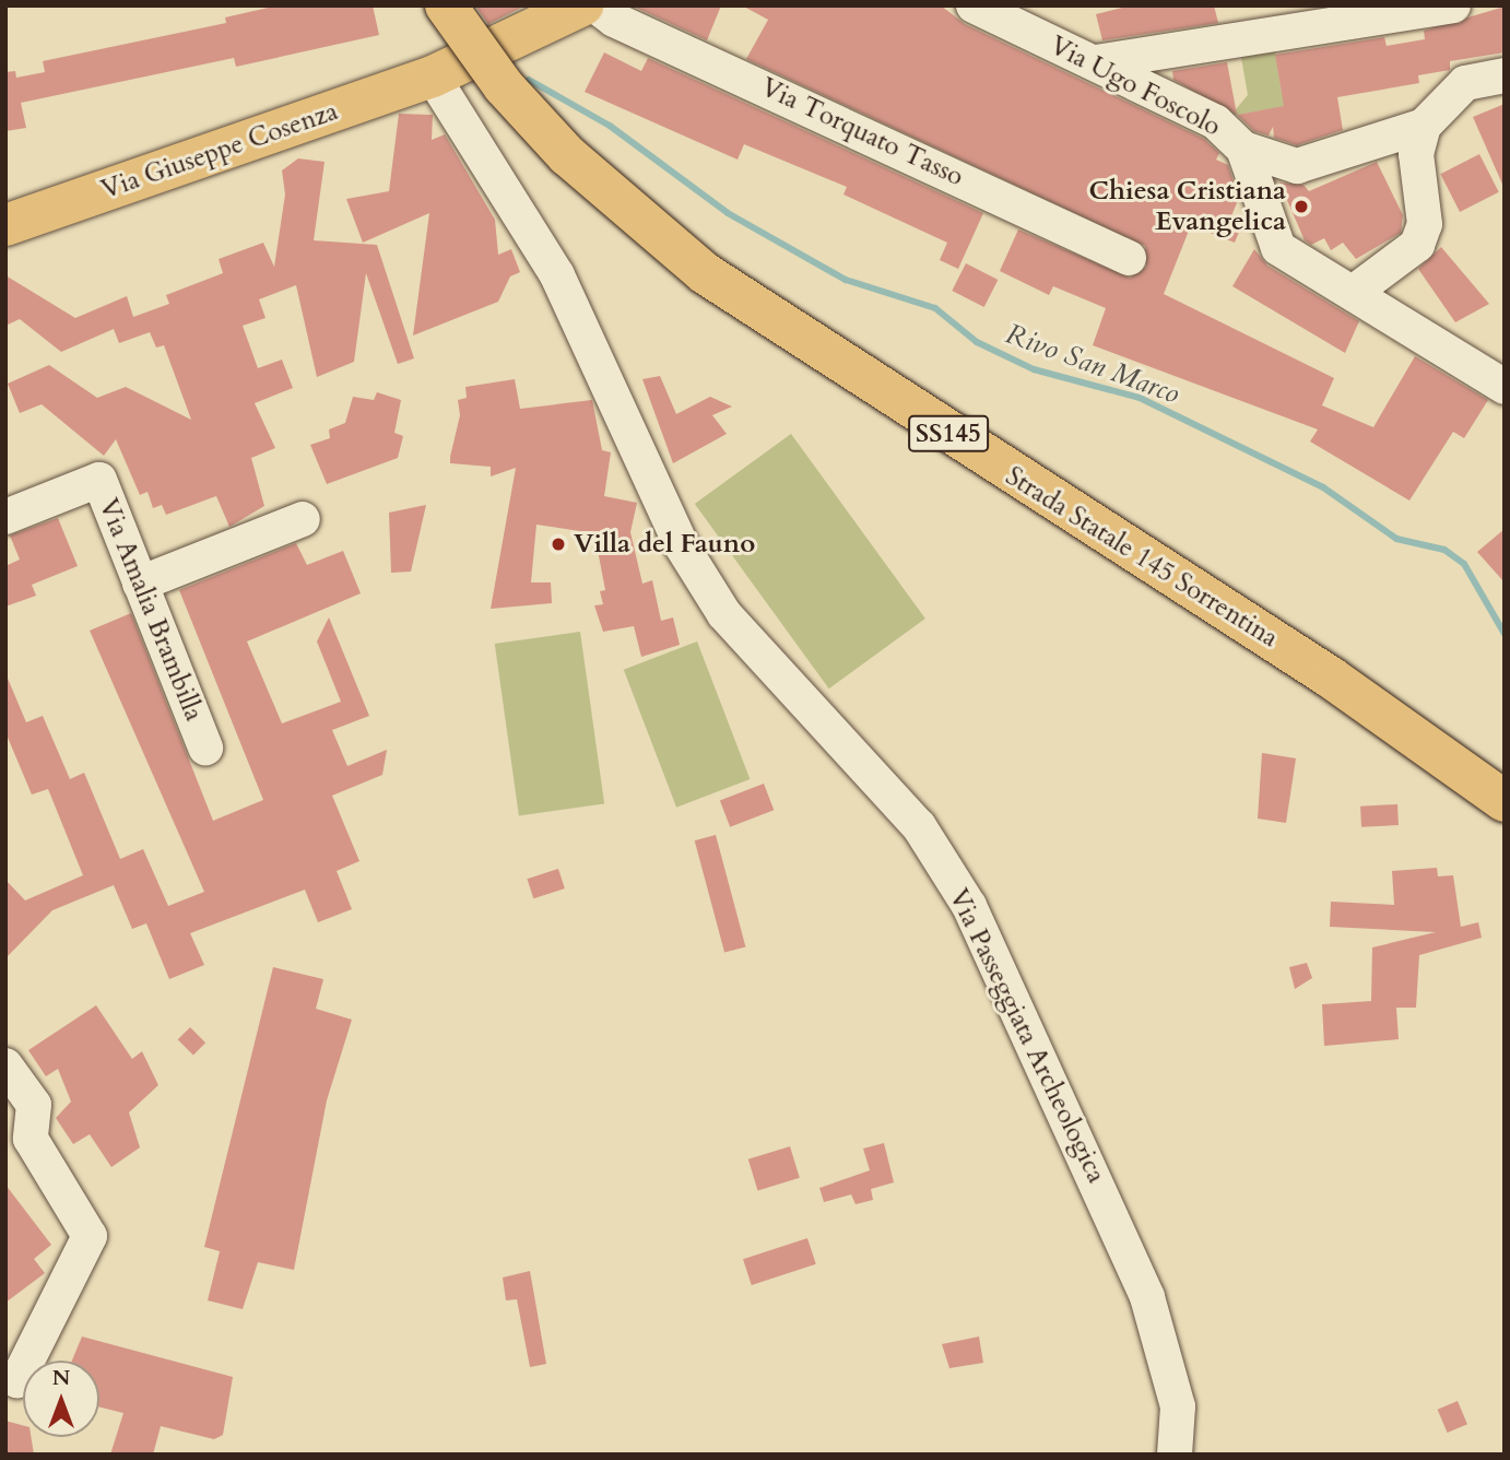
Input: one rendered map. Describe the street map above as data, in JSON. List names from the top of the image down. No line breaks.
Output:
{"streets":{"main road":["Via Giuseppe Cosenza","SS145","Strada Statale 145 Sorrentina"],"street":["Via Ugo Foscolo","Via Torquato Tasso","Via Amalia Brambilla","Via Passeggiata Archeologica"]},"crossings":[["Via Torquato Tasso","Via Giuseppe Cosenza"],["Via Giuseppe Cosenza","Via Passeggiata Archeologica"]],"water":["Rivo San Marco"],"places":["Chiesa Cristiana Evangelica","Villa del Fauno"],"north":"top"}
